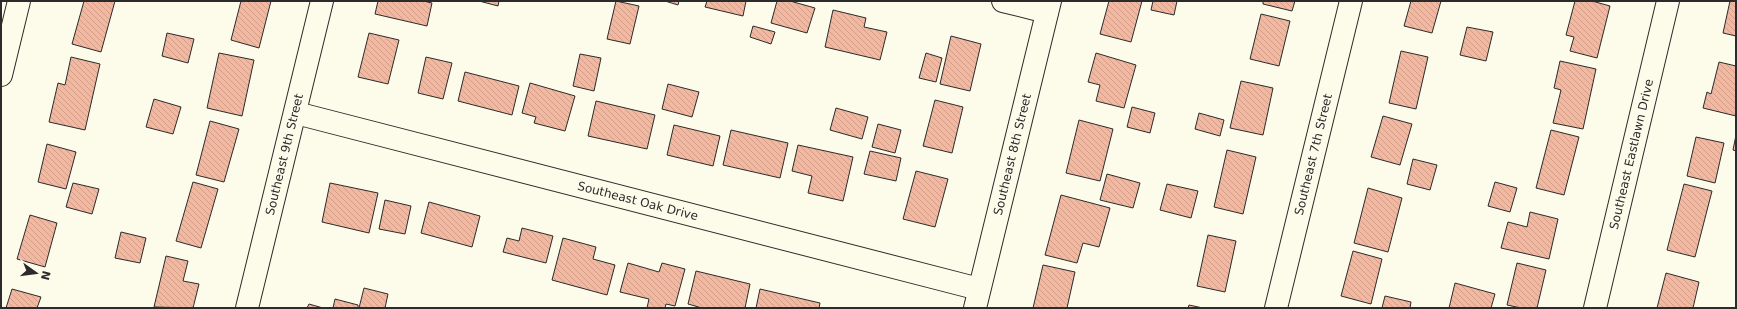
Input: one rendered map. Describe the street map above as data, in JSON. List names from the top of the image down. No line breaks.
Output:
{"streets":{"street":["Southeast 7th Street","Southeast 9th Street","Southeast 8th Street","Southeast Eastlawn Drive","Southeast Oak Drive"]},"crossings":[["Southeast 9th Street","Southeast Oak Drive"],["Southeast 8th Street","Southeast Oak Drive"]],"north":"right"}
